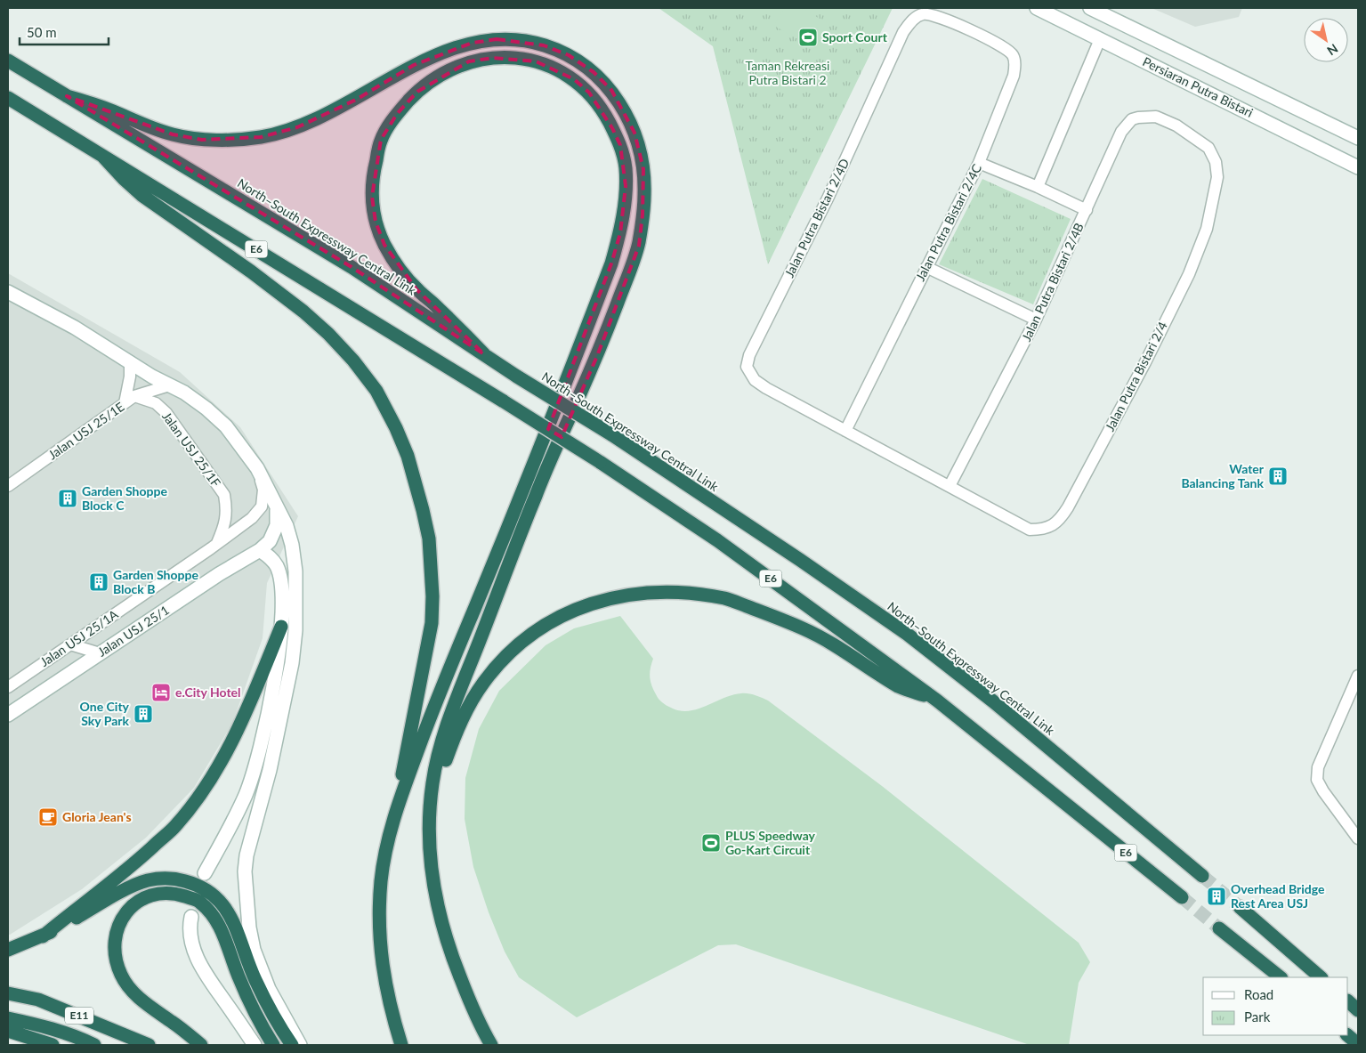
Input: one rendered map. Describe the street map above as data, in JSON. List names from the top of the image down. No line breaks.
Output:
{"streets":{"highway":["North–South Expressway Central Link","E6","E11"],"street":["Persiaran Putra Bistari","Jalan Putra Bistari 2/4D","Jalan Putra Bistari 2/4C","Jalan Putra Bistari 2/4B","Jalan Putra Bistari 2/4","Jalan USJ 25/1E","Jalan USJ 25/1F","Jalan USJ 25/1","Jalan USJ 25/1A"]},"crossings":[["Jalan Putra Bistari 2/4D","Jalan Putra Bistari 2/4C"],["Jalan Putra Bistari 2/4D","Jalan Putra Bistari 2/4"],["Jalan Putra Bistari 2/4C","Jalan Putra Bistari 2/4"],["Jalan Putra Bistari 2/4B","Jalan Putra Bistari 2/4"],["Jalan USJ 25/1E","Jalan USJ 25/1F"],["Jalan USJ 25/1F","Jalan USJ 25/1A"]],"parks":["Taman Rekreasi Putra Bistari 2"],"places":{"sports":["Sport Court","PLUS Speedway Go-Kart Circuit"],"building":["Water Balancing Tank","Garden Shoppe Block C","Garden Shoppe Block B","One City Sky Park","Overhead Bridge Rest Area USJ"],"hotel":["e.City Hotel"],"cafe":["Gloria Jean's"]},"legend":["Road","Park"],"scale_bar":"50 m","north":"bottom right"}
